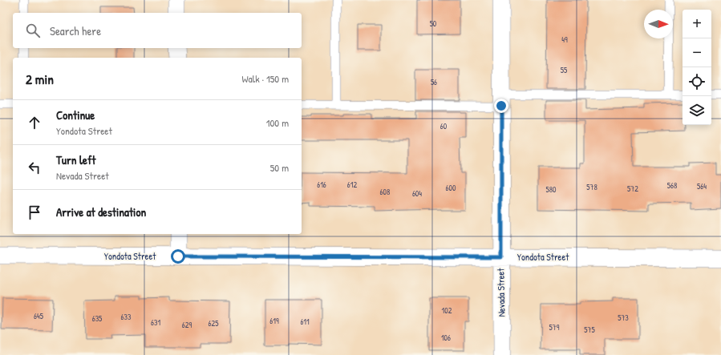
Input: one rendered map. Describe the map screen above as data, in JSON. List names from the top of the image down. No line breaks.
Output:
{"streets":{"street":["Yondota Street","Nevada Street"]},"crossings":[["Yondota Street","Nevada Street"]],"house_numbers":["50","49","55","56","60","616","612","568","564","578","600","572","580","608","604","102","645","633","573","635","619","611","631","625","629","579","575","106"],"north":"right","page":{"map_buttons":["+","−"],"search":"Search here","heading":["2 min","Walk · 150 m"],"list":[["Continue","Yondota Street","100 m"],["Turn left","Nevada Street","50 m"],"Arrive at destination"]}}
